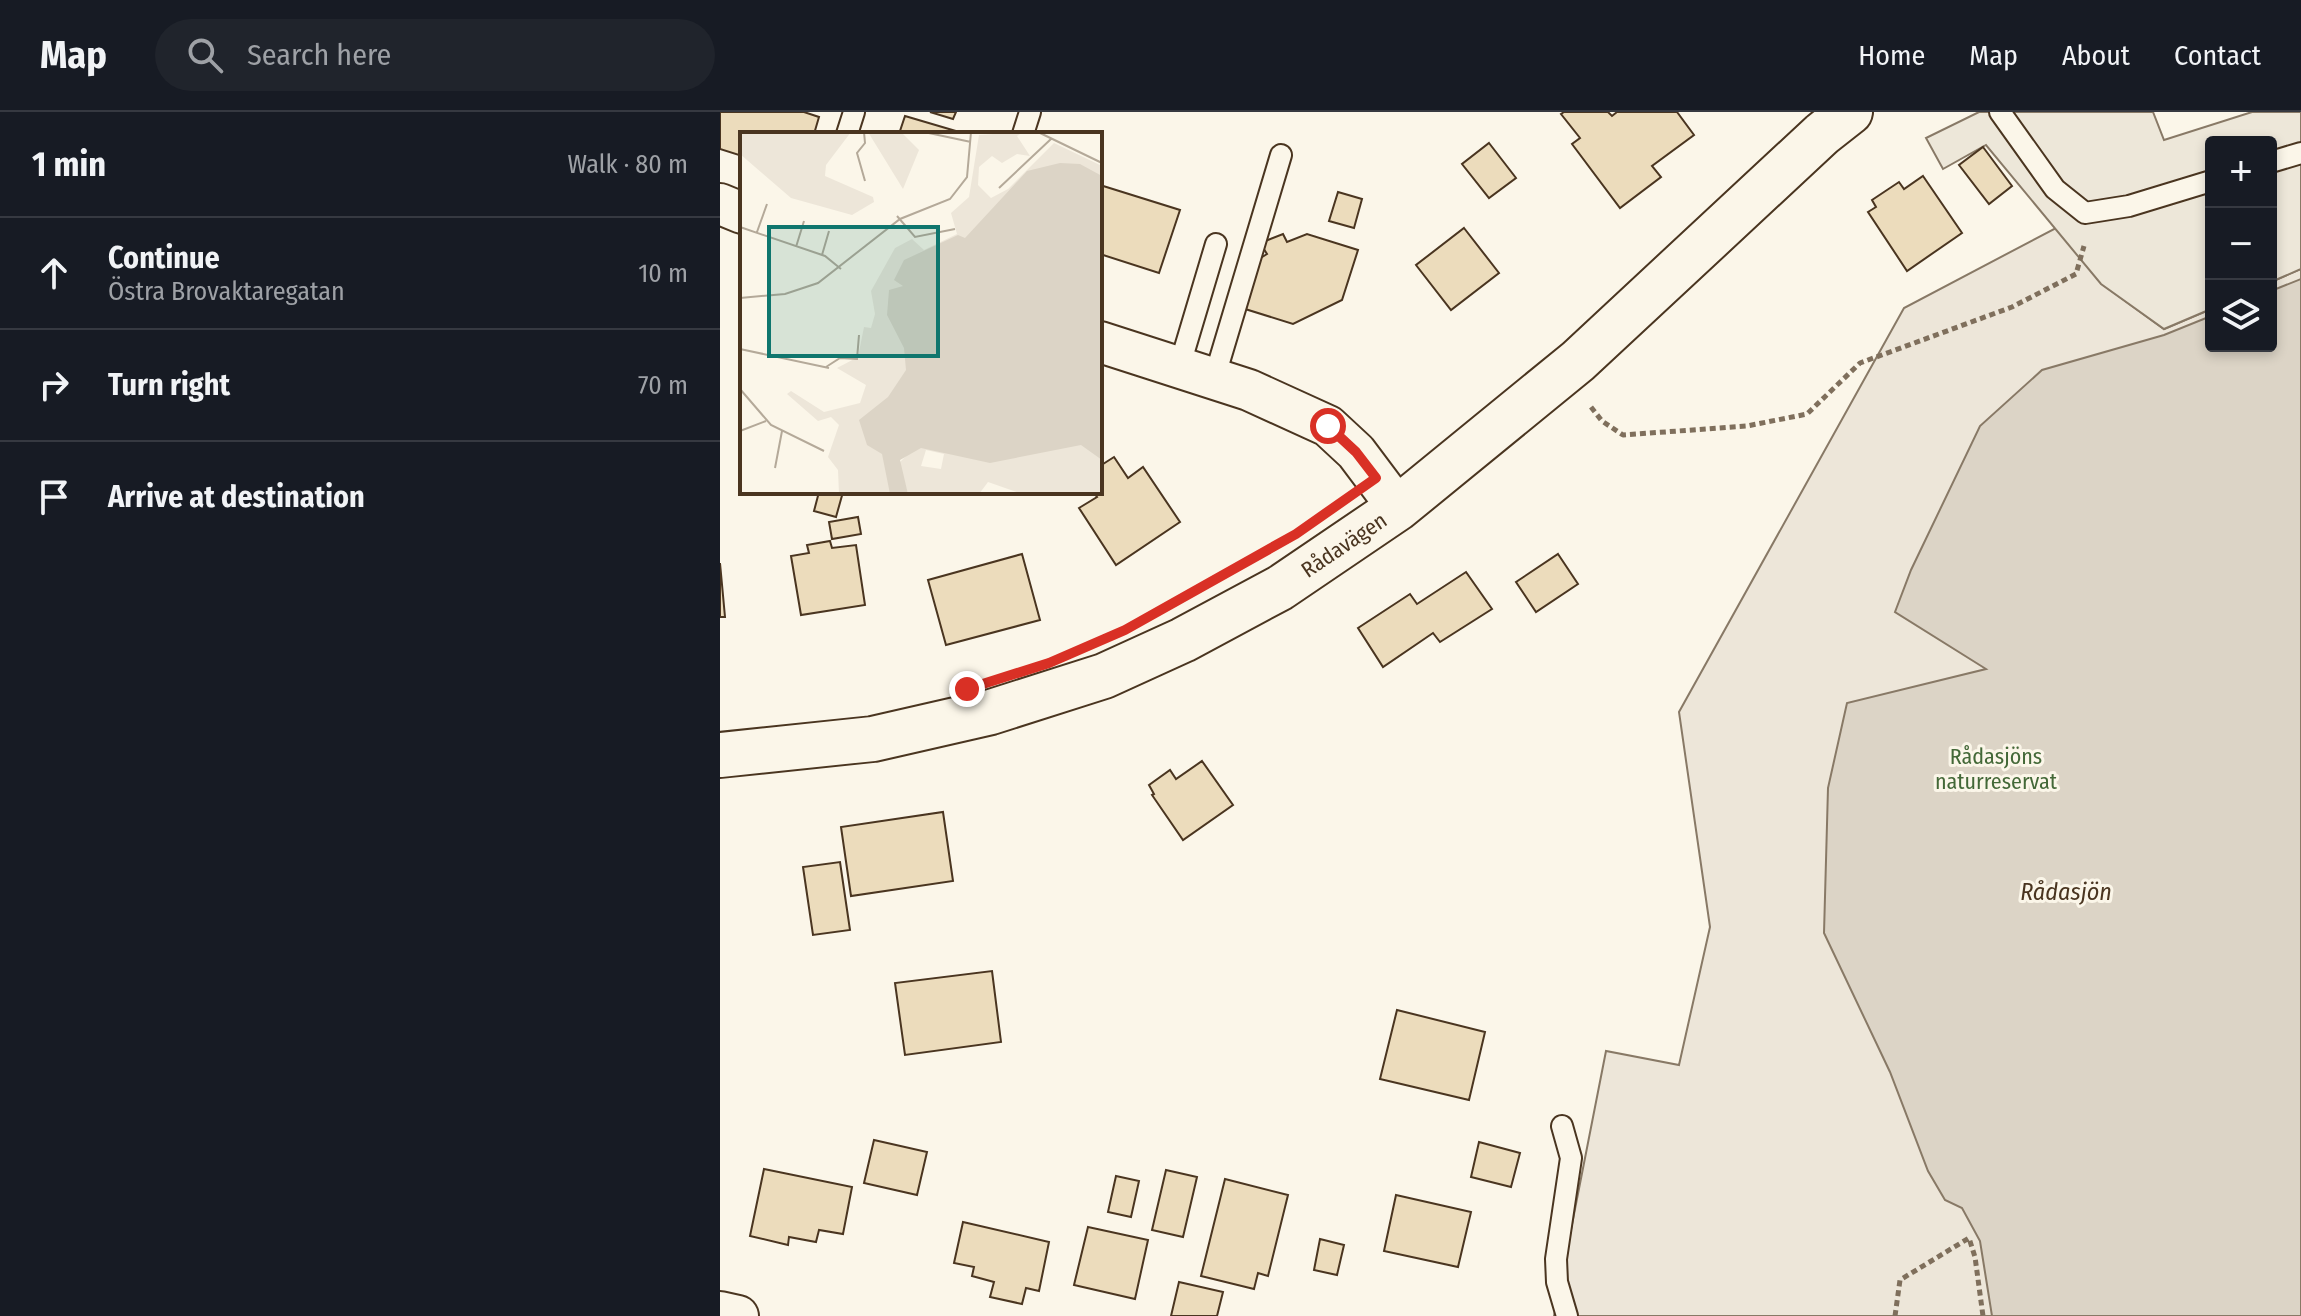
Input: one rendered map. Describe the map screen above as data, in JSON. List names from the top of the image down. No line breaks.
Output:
{"streets":{"street":["Rådavägen"]},"water":["Rådasjön"],"parks":["Rådasjöns naturreservat"],"page":{"header":"Map","search":"Search here","nav":["Home","Map","About","Contact"],"heading":["1 min","Walk · 80 m"],"map_buttons":["+","−"],"list":[["Continue","Östra Brovaktaregatan","10 m"],["Turn right","70 m"],"Arrive at destination"]}}
